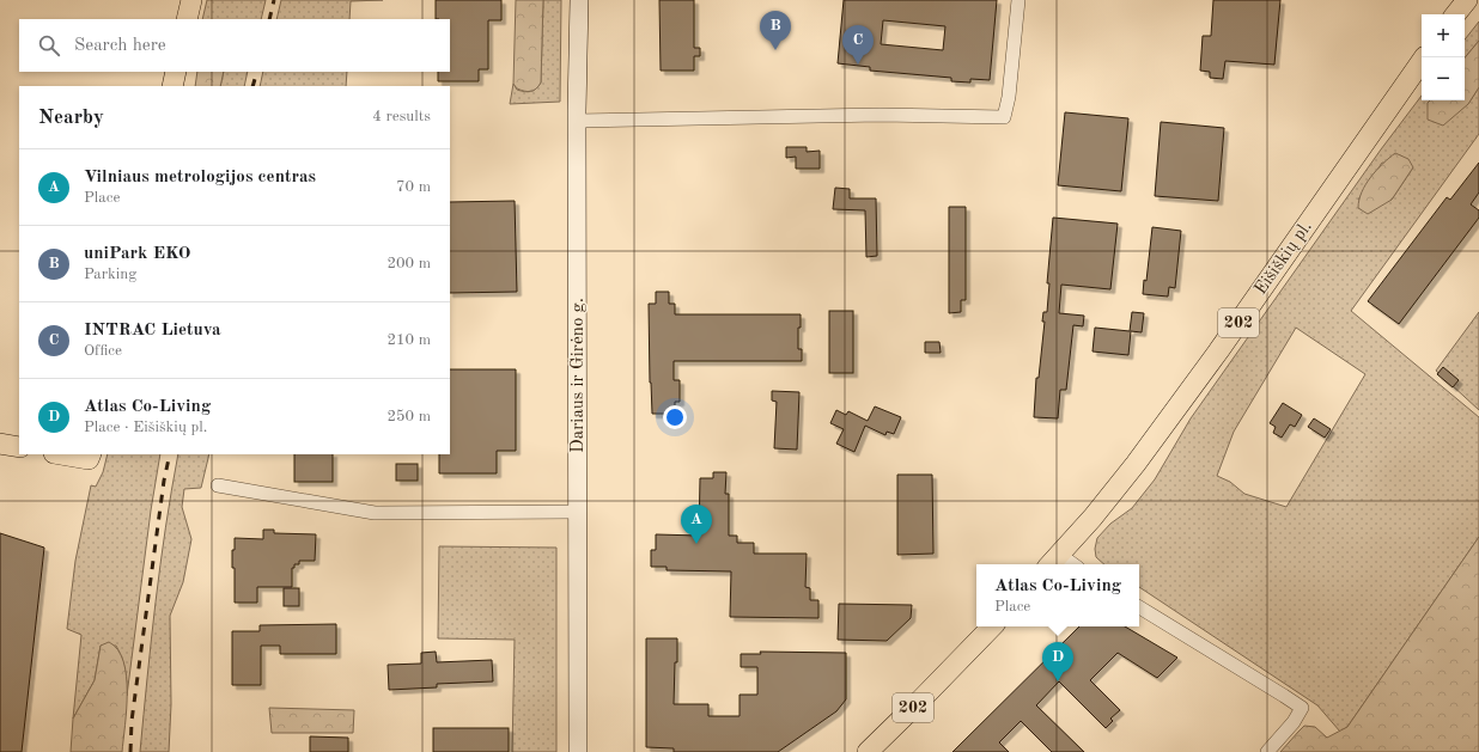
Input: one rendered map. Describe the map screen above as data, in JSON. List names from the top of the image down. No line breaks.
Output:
{"streets":{"main road":["Eišiškių pl.","202","Dariaus ir Girėno g."]},"page":{"pins":["B","C","A","D"],"map_buttons":["+","−"],"search":"Search here","heading":["Nearby","4 results"],"list":[{"mark":"A","name":"Vilniaus metrologijos centras","note":"Place","value":"70 m"},{"mark":"B","name":"uniPark EKO","note":"Parking","value":"200 m"},{"mark":"C","name":"INTRAC Lietuva","note":"Office","value":"210 m"},{"mark":"D","name":"Atlas Co-Living","note":"Place · Eišiškių pl.","value":"250 m"}],"popup":["Atlas Co-Living","Place"]}}
